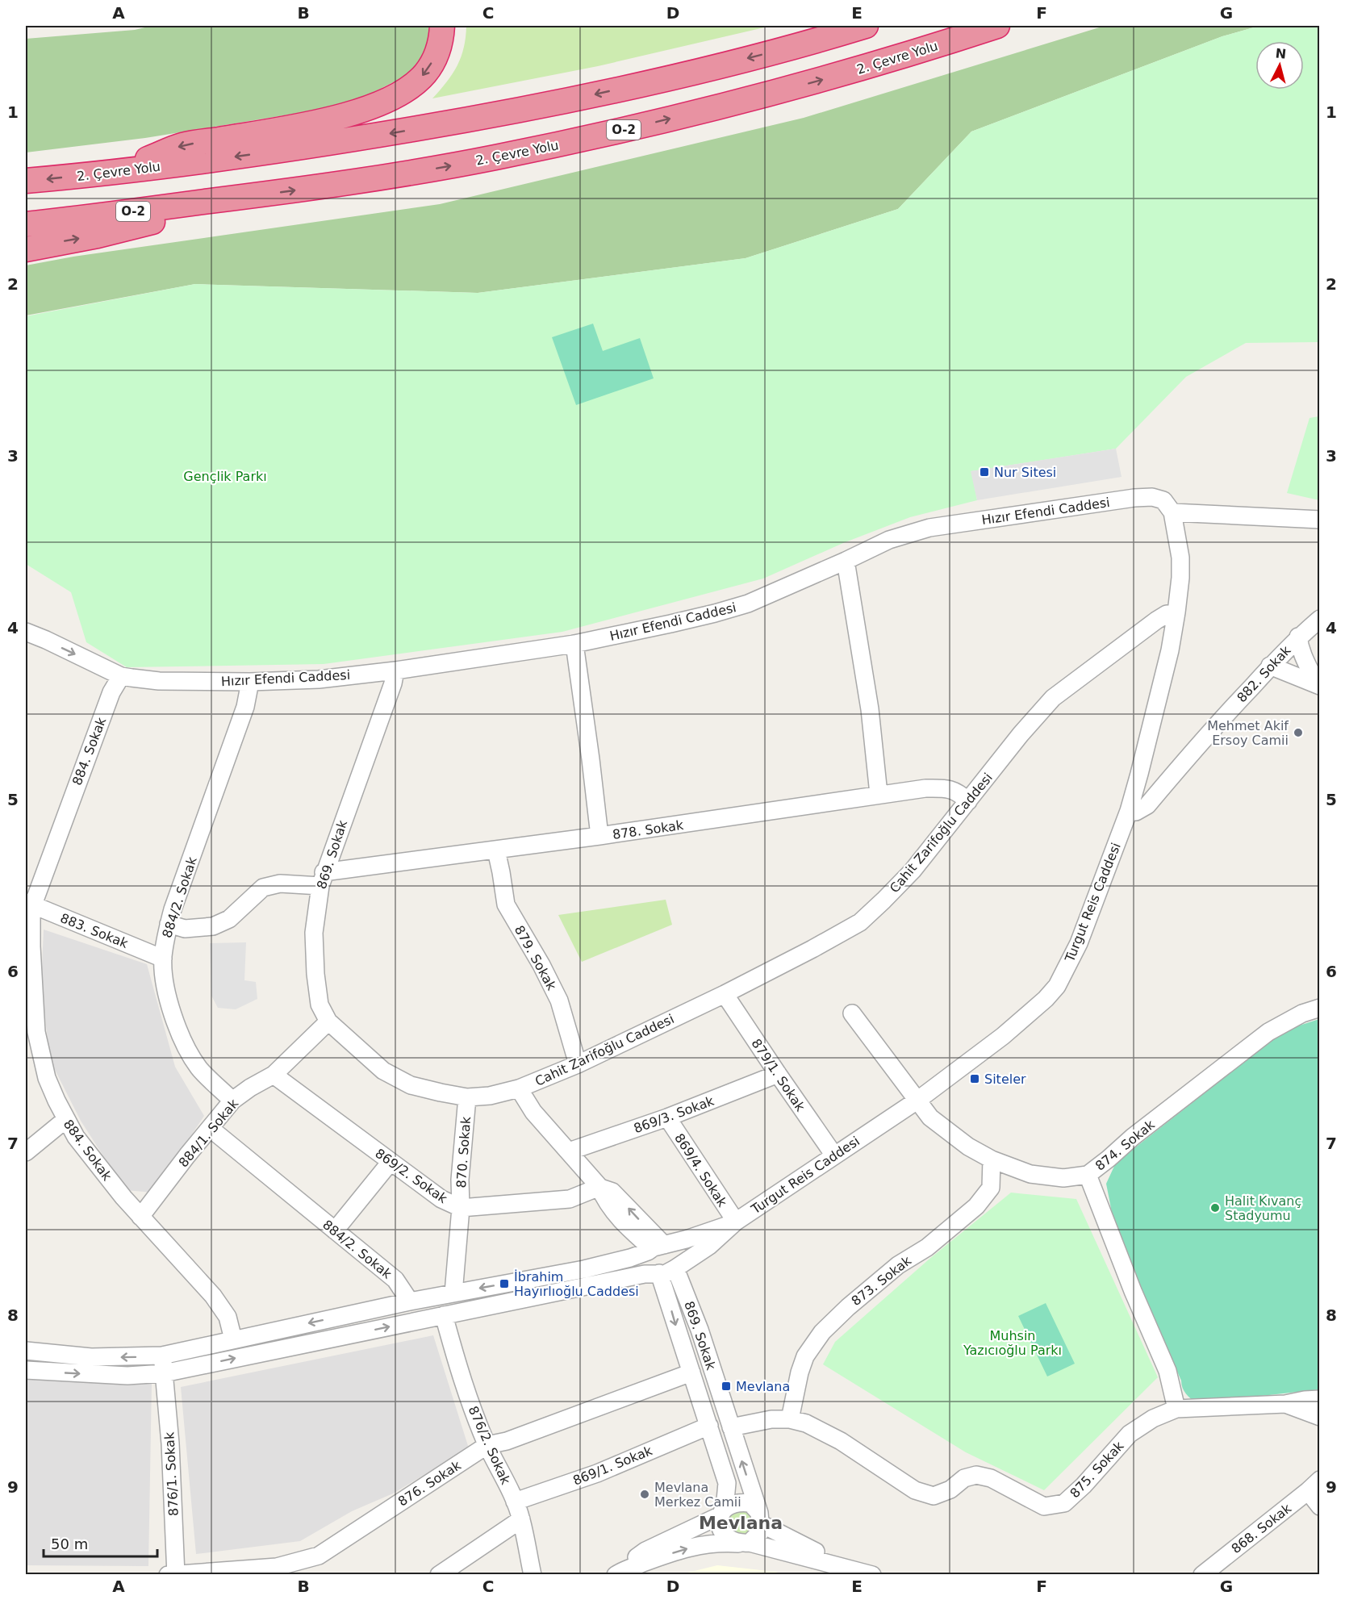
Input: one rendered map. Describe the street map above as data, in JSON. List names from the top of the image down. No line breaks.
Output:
{"streets":{"highway":["2. Çevre Yolu","O-2"],"street":["Hızır Efendi Caddesi","882. Sokak","884. Sokak","878. Sokak","Cahit Zarifoğlu Caddesi","869. Sokak","884/2. Sokak","Turgut Reis Caddesi","883. Sokak","879. Sokak","879/1. Sokak","869/3. Sokak","884/1. Sokak","874. Sokak","870. Sokak","869/4. Sokak","869/2. Sokak","873. Sokak","876/2. Sokak","869/1. Sokak","875. Sokak","876/1. Sokak","876. Sokak","868. Sokak"]},"crossings":[["Hızır Efendi Caddesi","884. Sokak"],["Hızır Efendi Caddesi","869. Sokak"],["Hızır Efendi Caddesi","884/2. Sokak"],["Hızır Efendi Caddesi","Turgut Reis Caddesi"],["882. Sokak","Turgut Reis Caddesi"],["884. Sokak","883. Sokak"],["884. Sokak","884/1. Sokak"],["878. Sokak","Cahit Zarifoğlu Caddesi"],["878. Sokak","869. Sokak"],["878. Sokak","884/2. Sokak"],["878. Sokak","879. Sokak"],["Cahit Zarifoğlu Caddesi","869. Sokak"],["Cahit Zarifoğlu Caddesi","Turgut Reis Caddesi"],["Cahit Zarifoğlu Caddesi","879. Sokak"],["Cahit Zarifoğlu Caddesi","879/1. Sokak"],["869. Sokak","Turgut Reis Caddesi"],["869. Sokak","869/3. Sokak"],["869. Sokak","884/1. Sokak"],["869. Sokak","870. Sokak"],["869. Sokak","869/2. Sokak"],["869. Sokak","869/1. Sokak"],["869. Sokak","875. Sokak"],["869. Sokak","876. Sokak"],["884/2. Sokak","883. Sokak"],["884/2. Sokak","884/1. Sokak"],["Turgut Reis Caddesi","879/1. Sokak"],["Turgut Reis Caddesi","869/4. Sokak"],["879/1. Sokak","869/3. Sokak"],["869/3. Sokak","869/4. Sokak"],["884/1. Sokak","869/2. Sokak"],["874. Sokak","875. Sokak"],["870. Sokak","869/2. Sokak"],["873. Sokak","875. Sokak"],["876/2. Sokak","869/1. Sokak"],["876/2. Sokak","876. Sokak"],["876/1. Sokak","876. Sokak"]],"districts":["Mevlana"],"parks":["Gençlik Parkı","Muhsin Yazıcıoğlu Parkı"],"places":{"transit":["Nur Sitesi","Siteler","İbrahim Hayırlıoğlu Caddesi","Mevlana"],"other":["Mehmet Akif Ersoy Camii","Halit Kıvanç Stadyumu","Mevlana Merkez Camii"]},"scale_bar":"50 m","north":"top","grid":{"columns":["A","B","C","D","E","F","G"],"rows":["1","2","3","4","5","6","7","8","9"]}}
